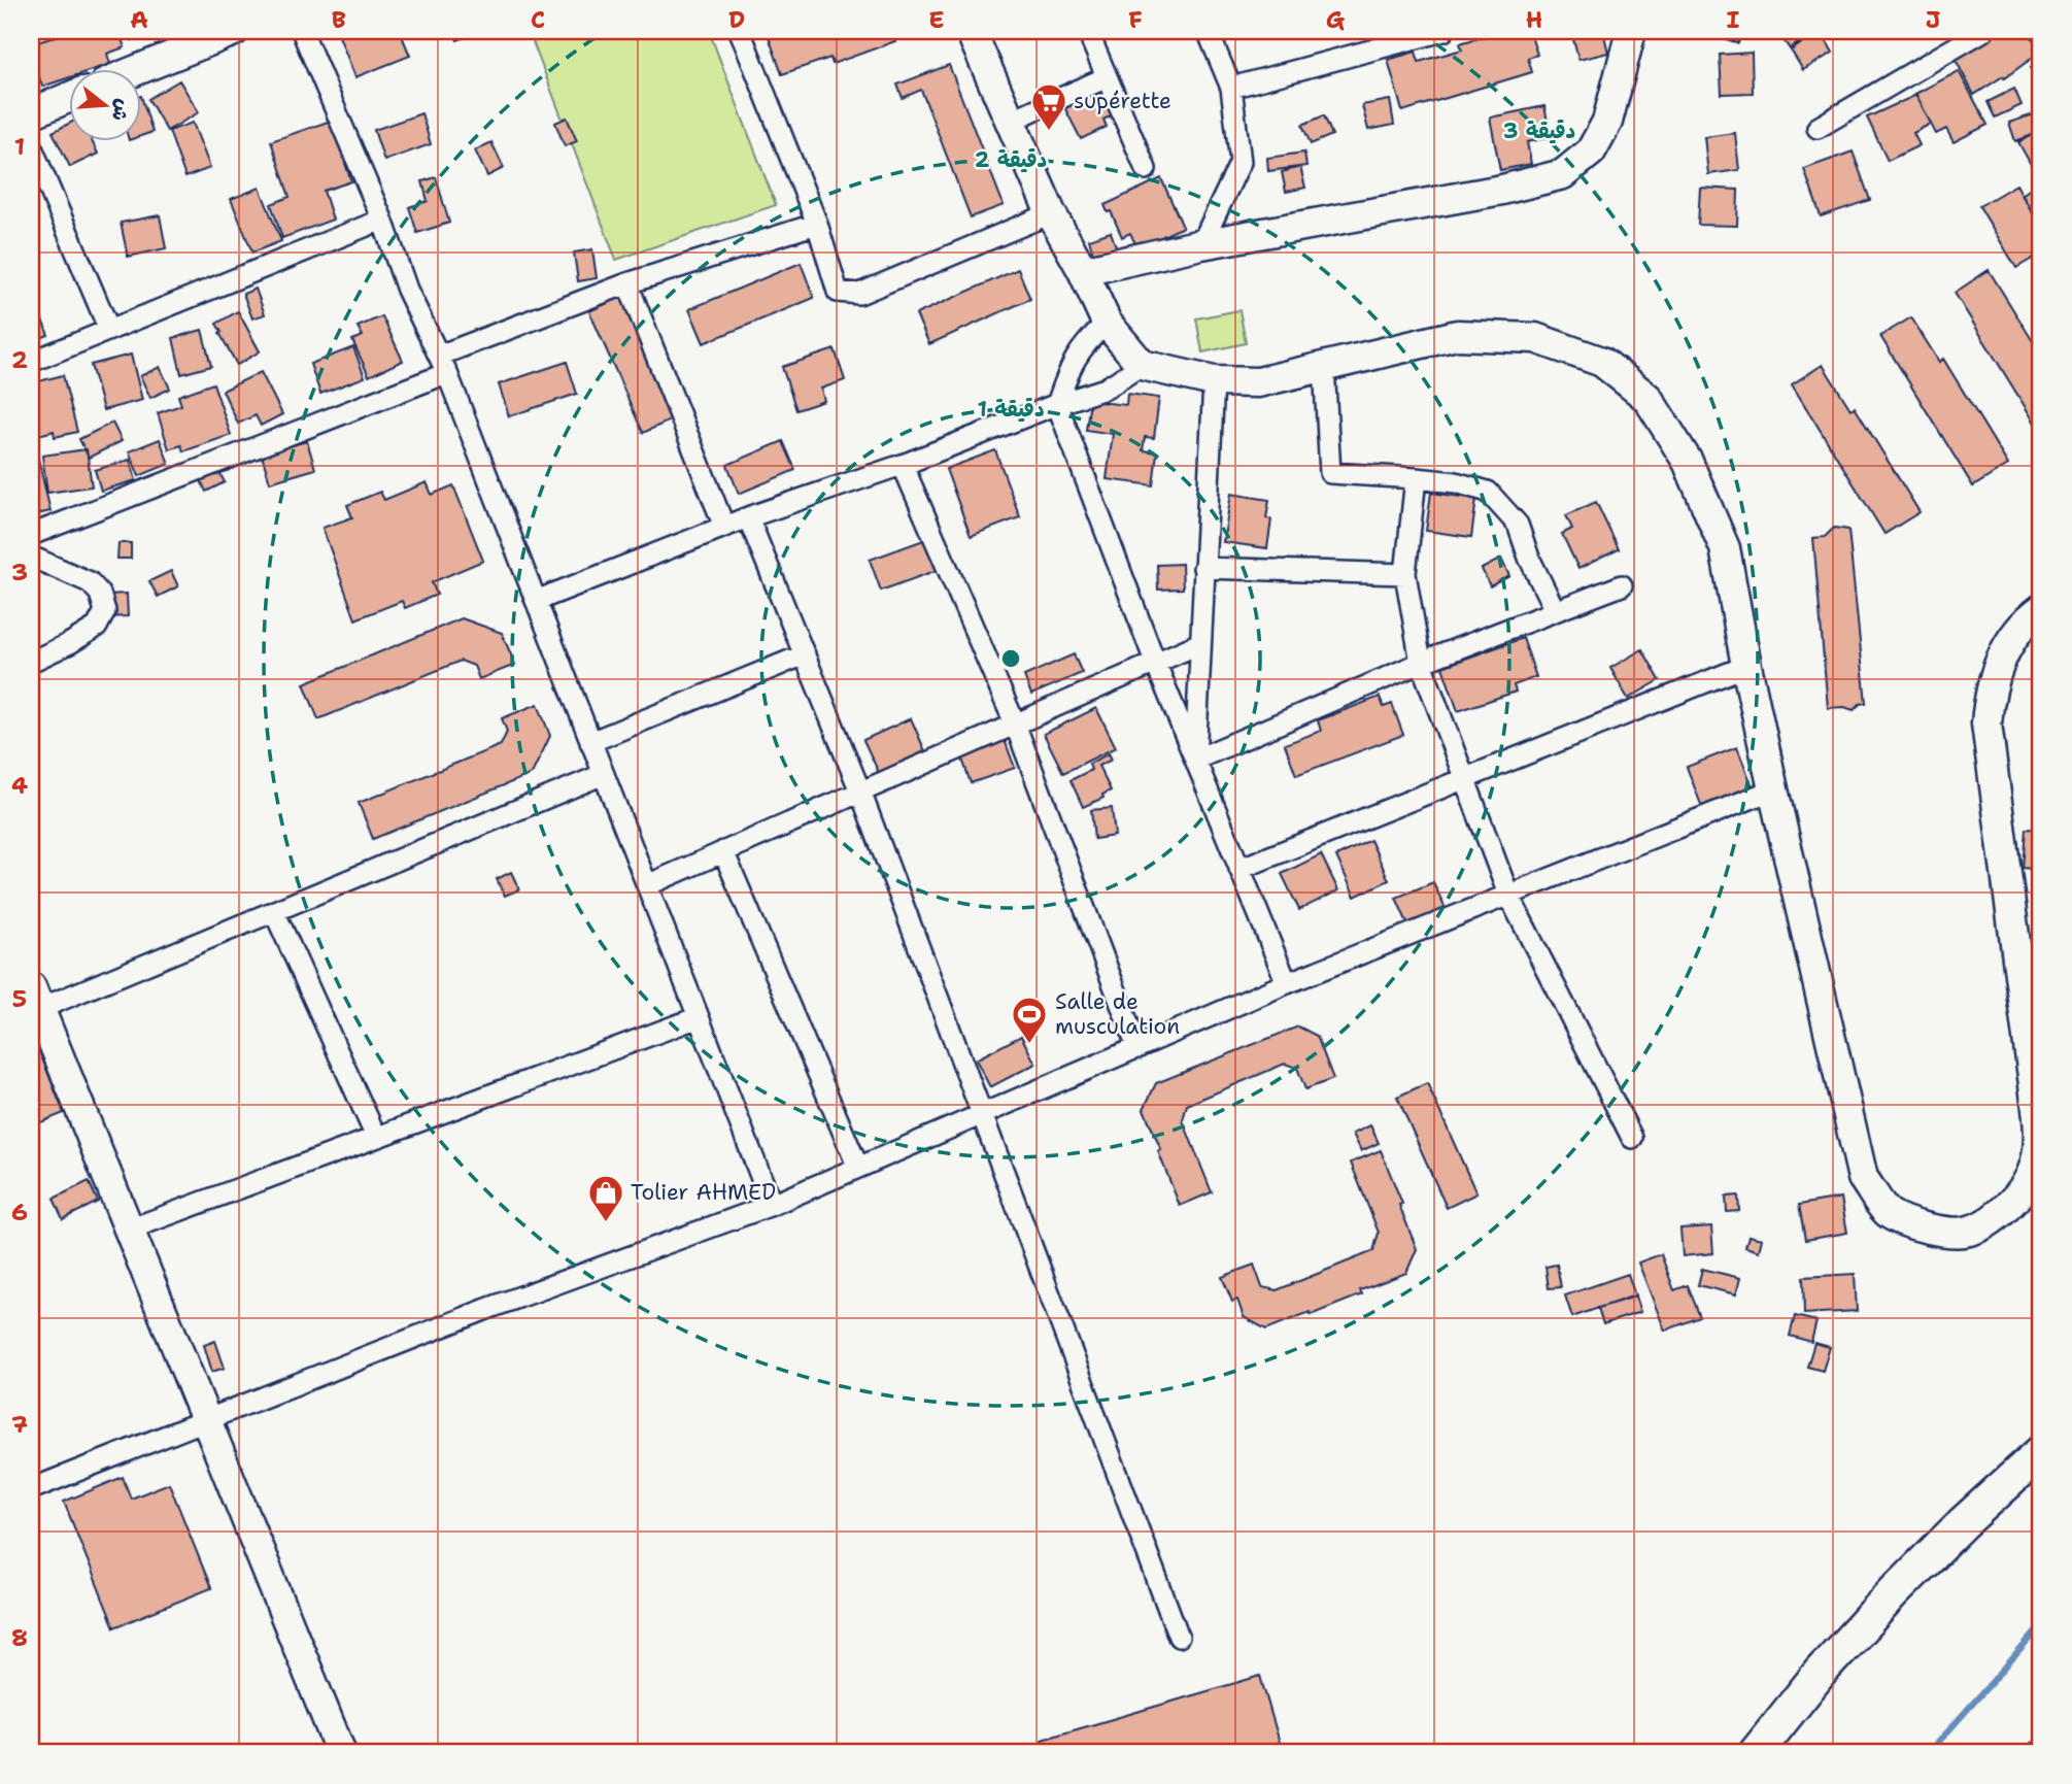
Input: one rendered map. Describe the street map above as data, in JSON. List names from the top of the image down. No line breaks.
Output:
{"places":{"supermarket":["supérette"],"sports":["Salle de musculation"],"shop":["Tolier AHMED"]},"north":"right","grid":{"columns":["A","B","C","D","E","F","G","H","I","J"],"rows":["1","2","3","4","5","6","7","8"]},"rings":["3 دقيقة","2 دقيقة","1 دقيقة"]}
